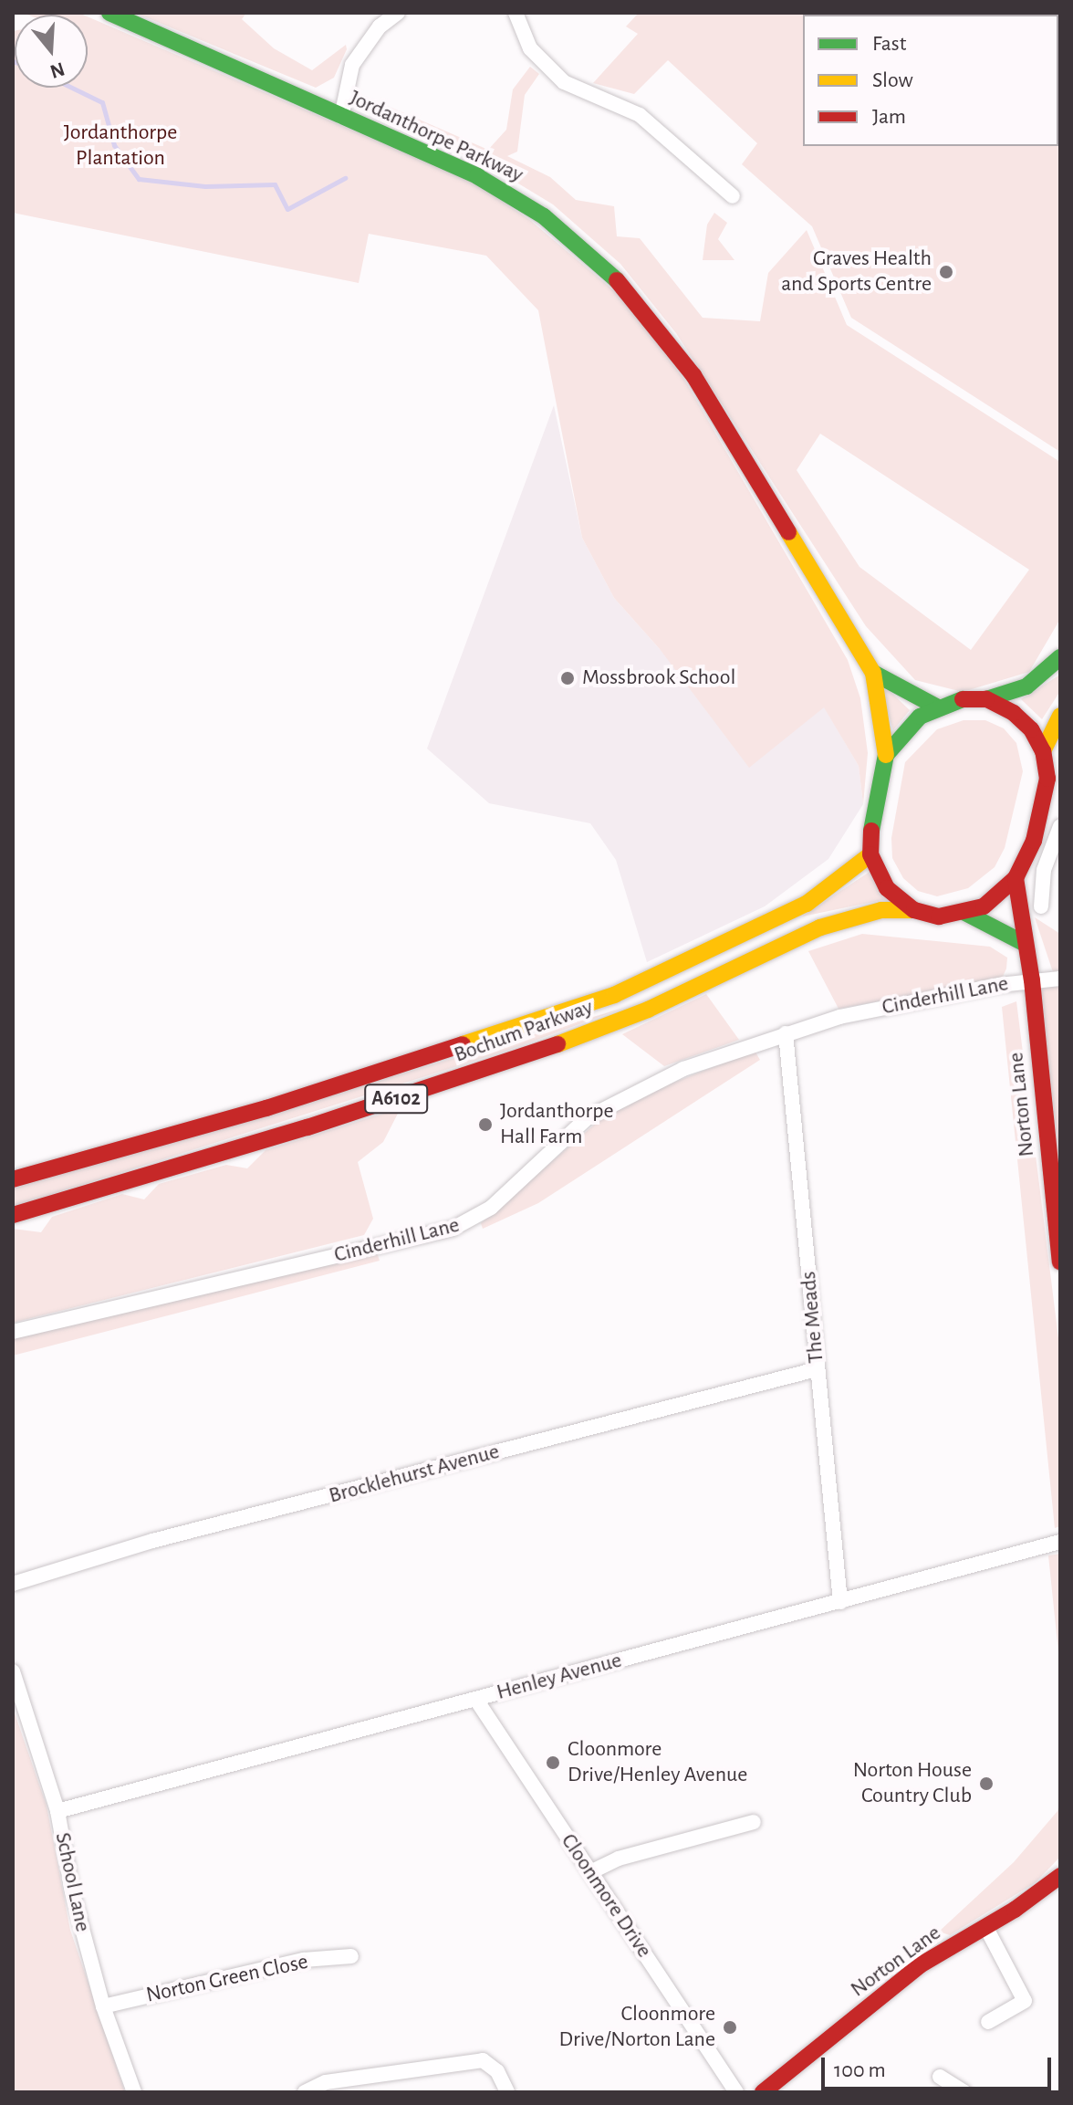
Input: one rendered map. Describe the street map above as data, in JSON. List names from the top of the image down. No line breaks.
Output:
{"streets":{"main road":["Jordanthorpe Parkway","Bochum Parkway","A6102","Norton Lane"],"street":["Cinderhill Lane","The Meads","Brocklehurst Avenue","Henley Avenue","School Lane","Cloonmore Drive","Norton Green Close"]},"crossings":[["Jordanthorpe Parkway","Bochum Parkway"],["Jordanthorpe Parkway","Norton Lane"],["Cinderhill Lane","Norton Lane"],["Cinderhill Lane","The Meads"],["Bochum Parkway","Norton Lane"],["The Meads","Brocklehurst Avenue"],["The Meads","Henley Avenue"],["Henley Avenue","School Lane"],["Henley Avenue","Cloonmore Drive"],["School Lane","Norton Green Close"]],"parks":["Jordanthorpe Plantation"],"places":["Graves Health and Sports Centre","Mossbrook School","Jordanthorpe Hall Farm","Cloonmore Drive/Henley Avenue","Norton House Country Club","Cloonmore Drive/Norton Lane"],"legend":["Fast","Slow","Jam"],"scale_bar":"100 m","north":"bottom"}
